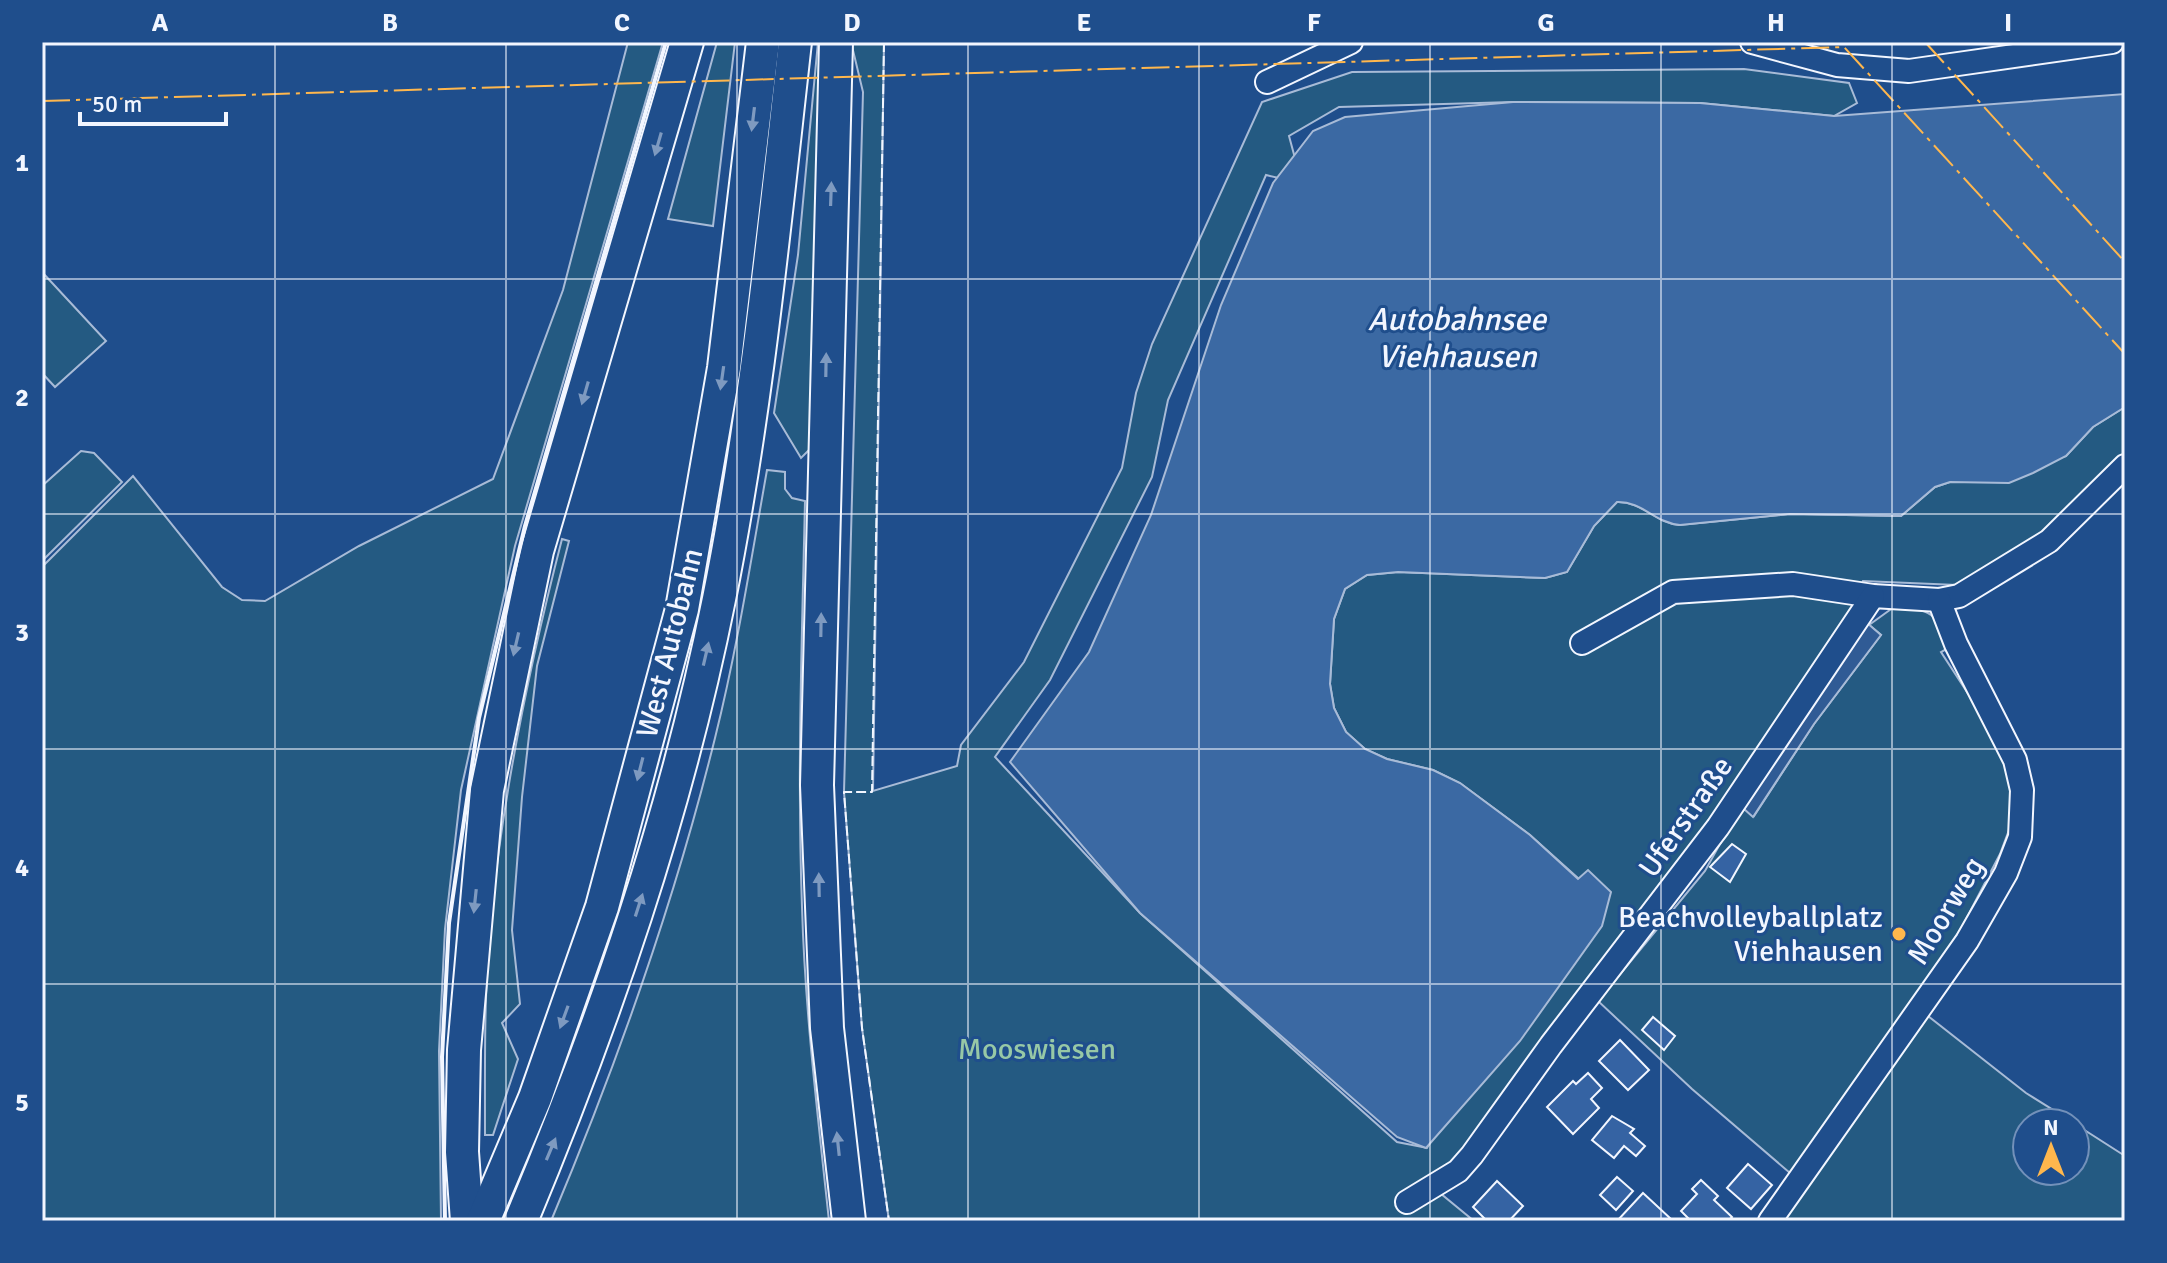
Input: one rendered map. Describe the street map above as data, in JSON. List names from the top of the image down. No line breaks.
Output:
{"streets":{"highway":["West Autobahn"],"street":["Uferstraße","Moorweg"]},"water":["Autobahnsee Viehhausen"],"parks":["Mooswiesen"],"places":["Beachvolleyballplatz Viehhausen"],"scale_bar":"50 m","north":"top","grid":{"columns":["A","B","C","D","E","F","G","H","I"],"rows":["1","2","3","4","5"]}}
